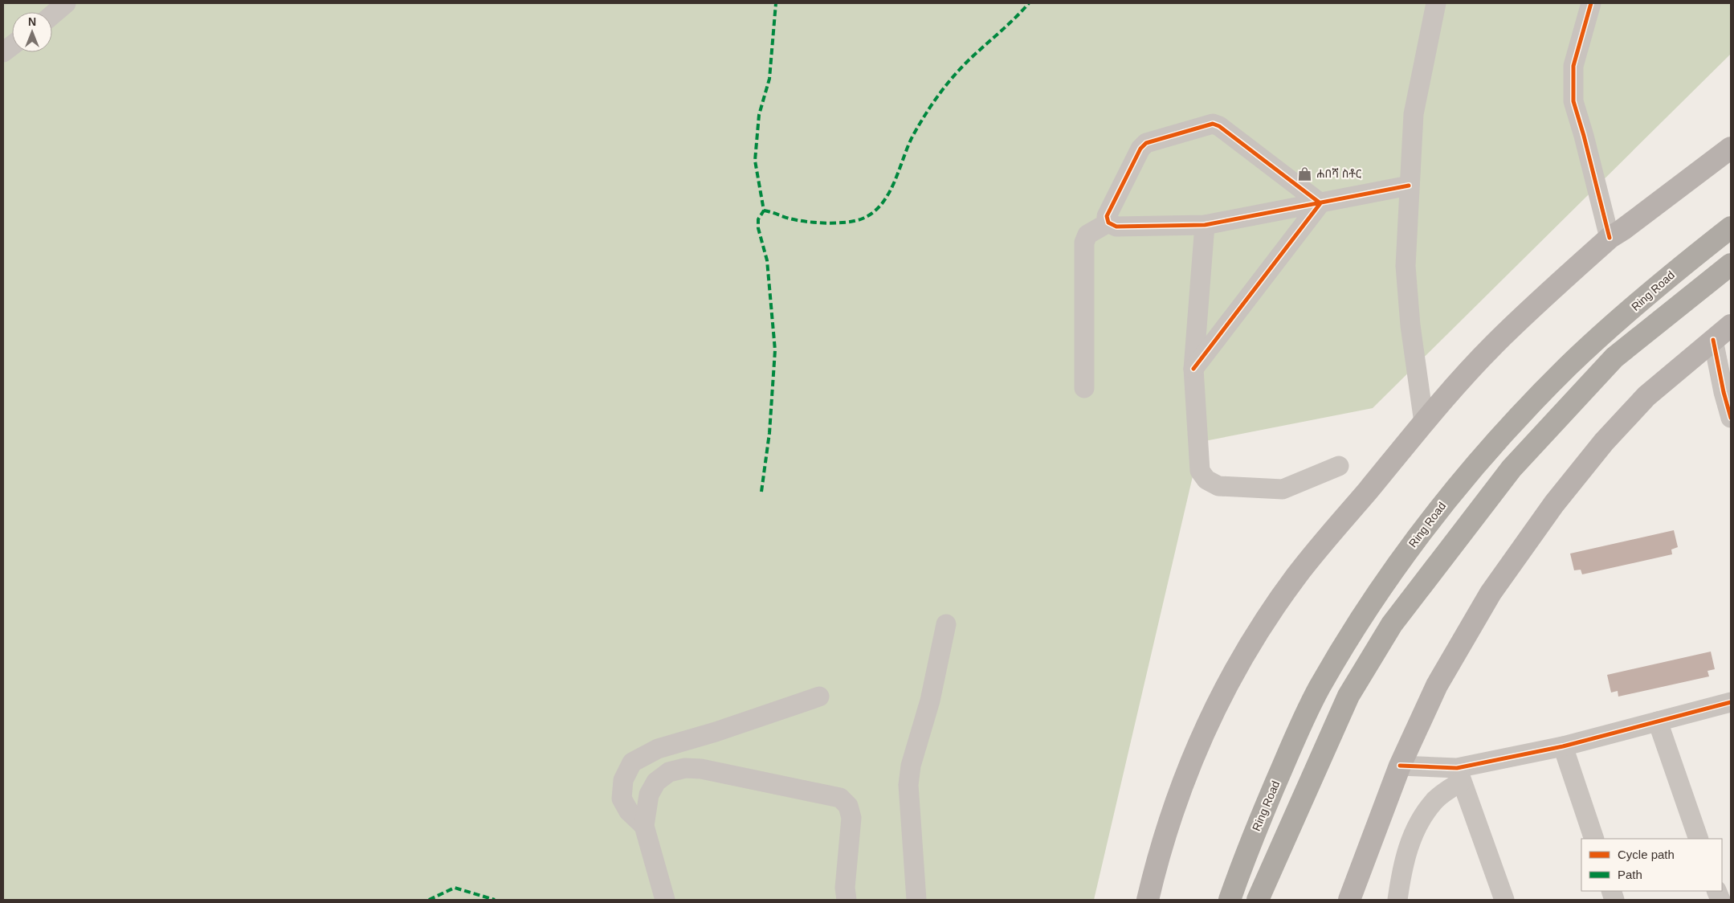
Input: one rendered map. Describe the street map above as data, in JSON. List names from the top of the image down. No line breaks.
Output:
{"streets":{"highway":["Ring Road"]},"places":{"shop":["ሐበሻ ስቶር"]},"legend":["Cycle path","Path"],"north":"top"}
